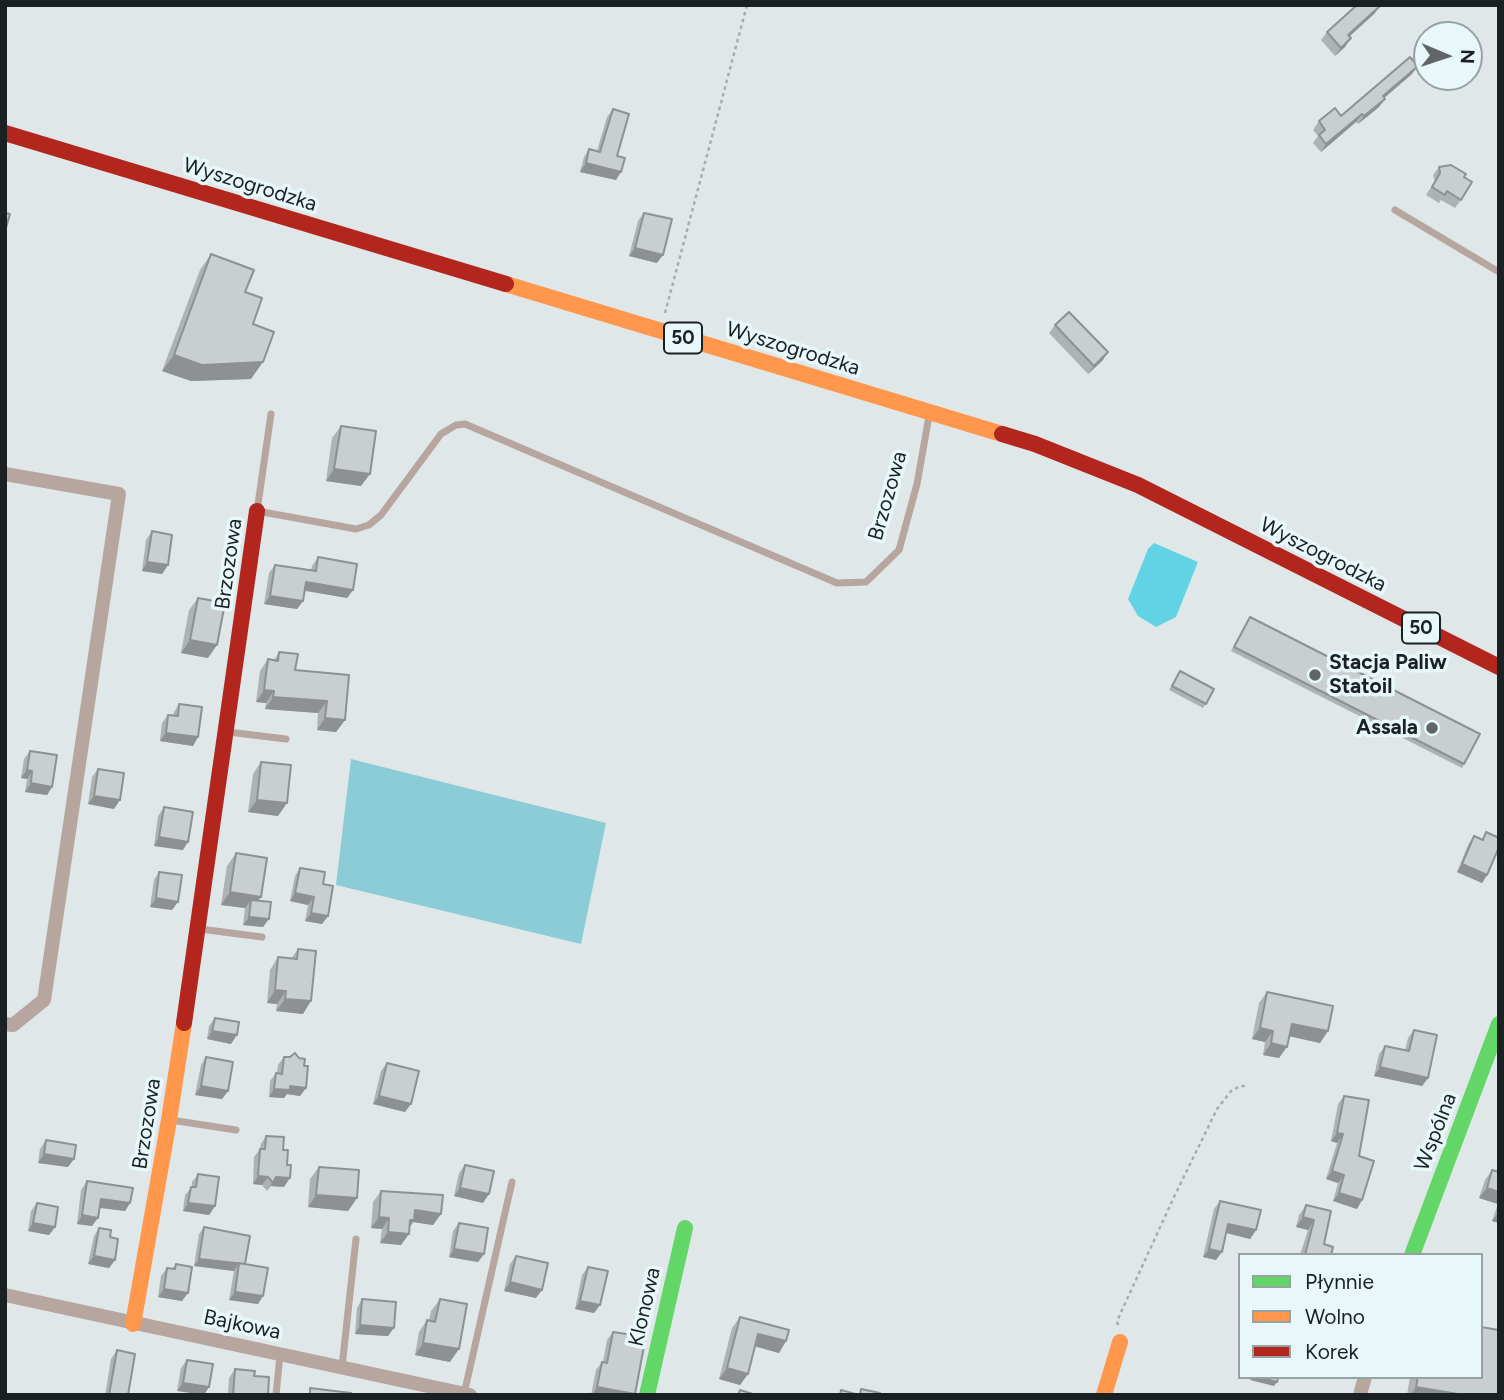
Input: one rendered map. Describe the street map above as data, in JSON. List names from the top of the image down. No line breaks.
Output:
{"streets":{"main road":["Wyszogrodzka","50","Brzozowa","Wspólna","Klonowa"],"street":["Bajkowa"]},"crossings":[["Wyszogrodzka","Brzozowa"],["Brzozowa","Bajkowa"]],"places":["Stacja Paliw Statoil","Assala"],"legend":["Płynnie","Wolno","Korek"],"north":"right"}
